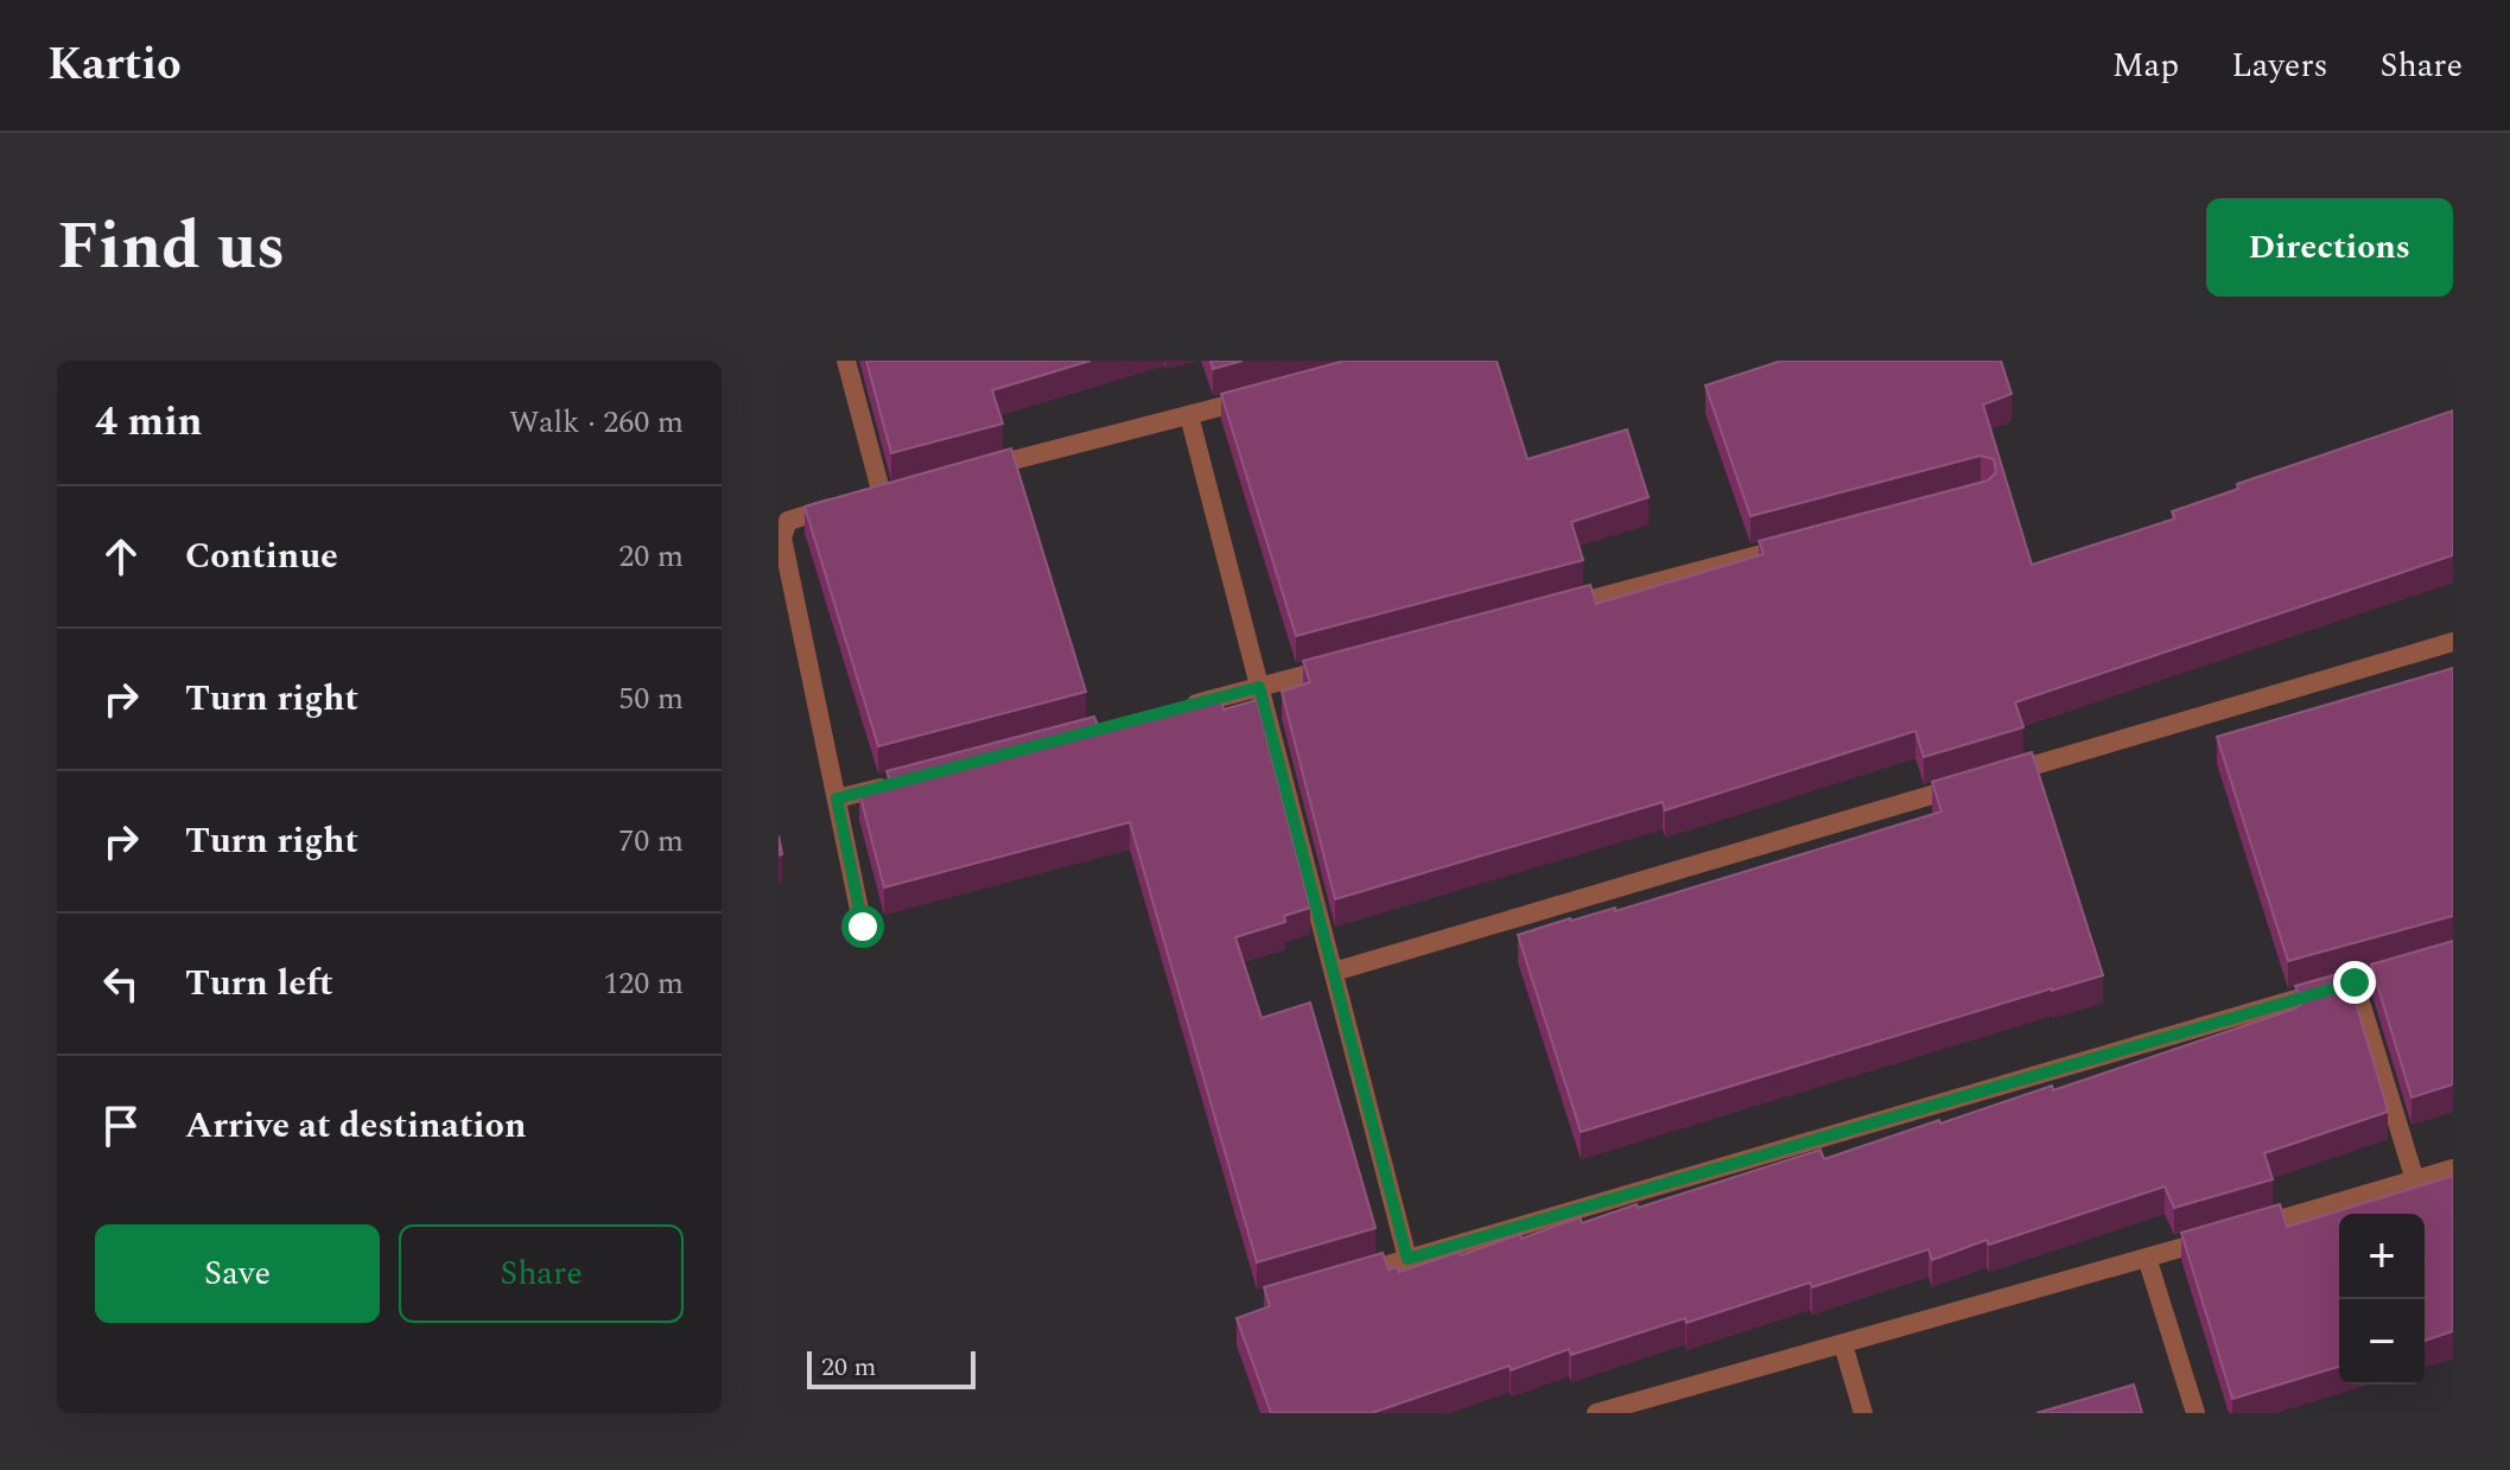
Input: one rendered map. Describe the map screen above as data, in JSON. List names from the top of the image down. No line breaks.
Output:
{"scale_bar":"20 m","page":{"header":"Kartio","nav":["Map","Layers","Share"],"title":"Find us","buttons":["Directions",["Save","Share"]],"heading":["4 min","Walk · 260 m"],"list":[["Continue","20 m"],["Turn right","50 m"],["Turn right","70 m"],["Turn left","120 m"],"Arrive at destination"],"map_buttons":["+","−"],"scale":"20 m"}}
